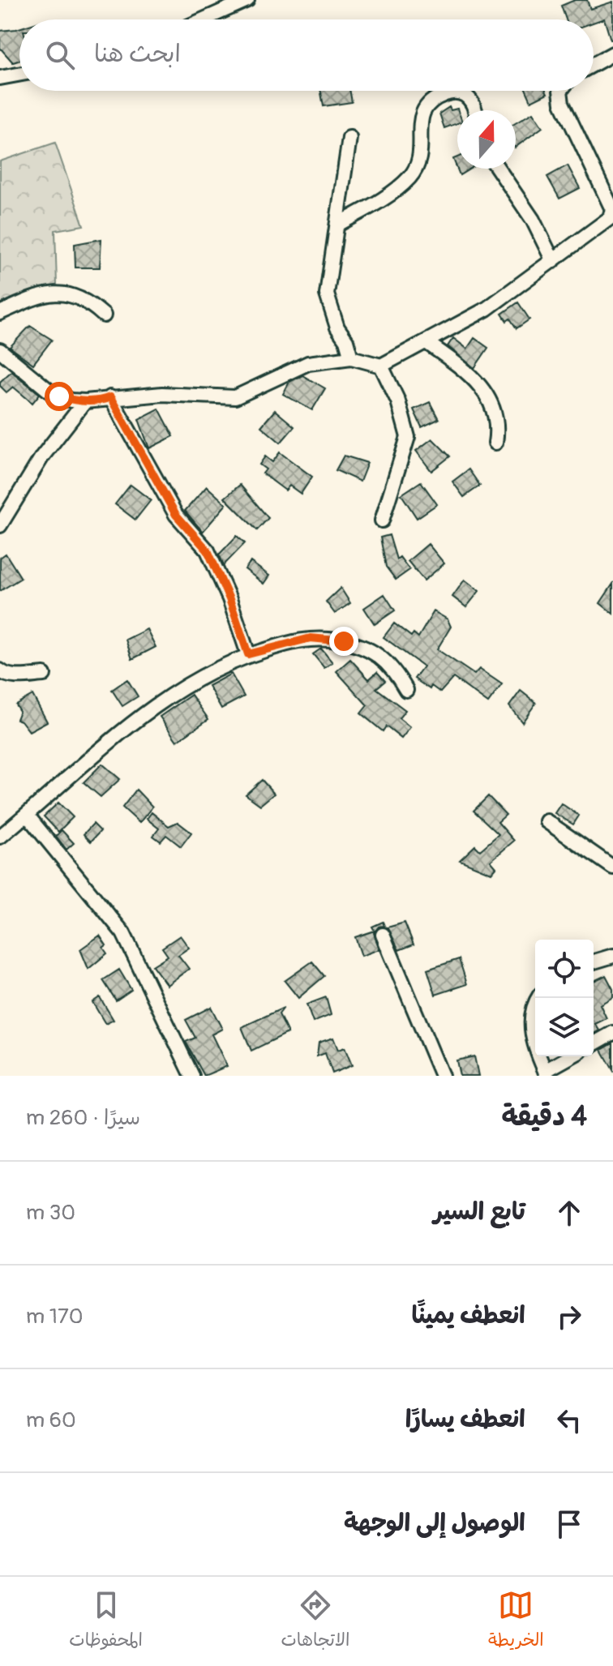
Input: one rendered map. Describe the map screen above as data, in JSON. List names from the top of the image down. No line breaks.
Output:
{"north":"top","page":{"search":"ابحث هنا","heading":["4 دقيقة","سيرًا · 260 m"],"list":[["تابع السير","30 m"],["انعطف يمينًا","170 m"],["انعطف يسارًا","60 m"],"الوصول إلى الوجهة"],"nav":["الخريطة","الاتجاهات","المحفوظات"]}}
